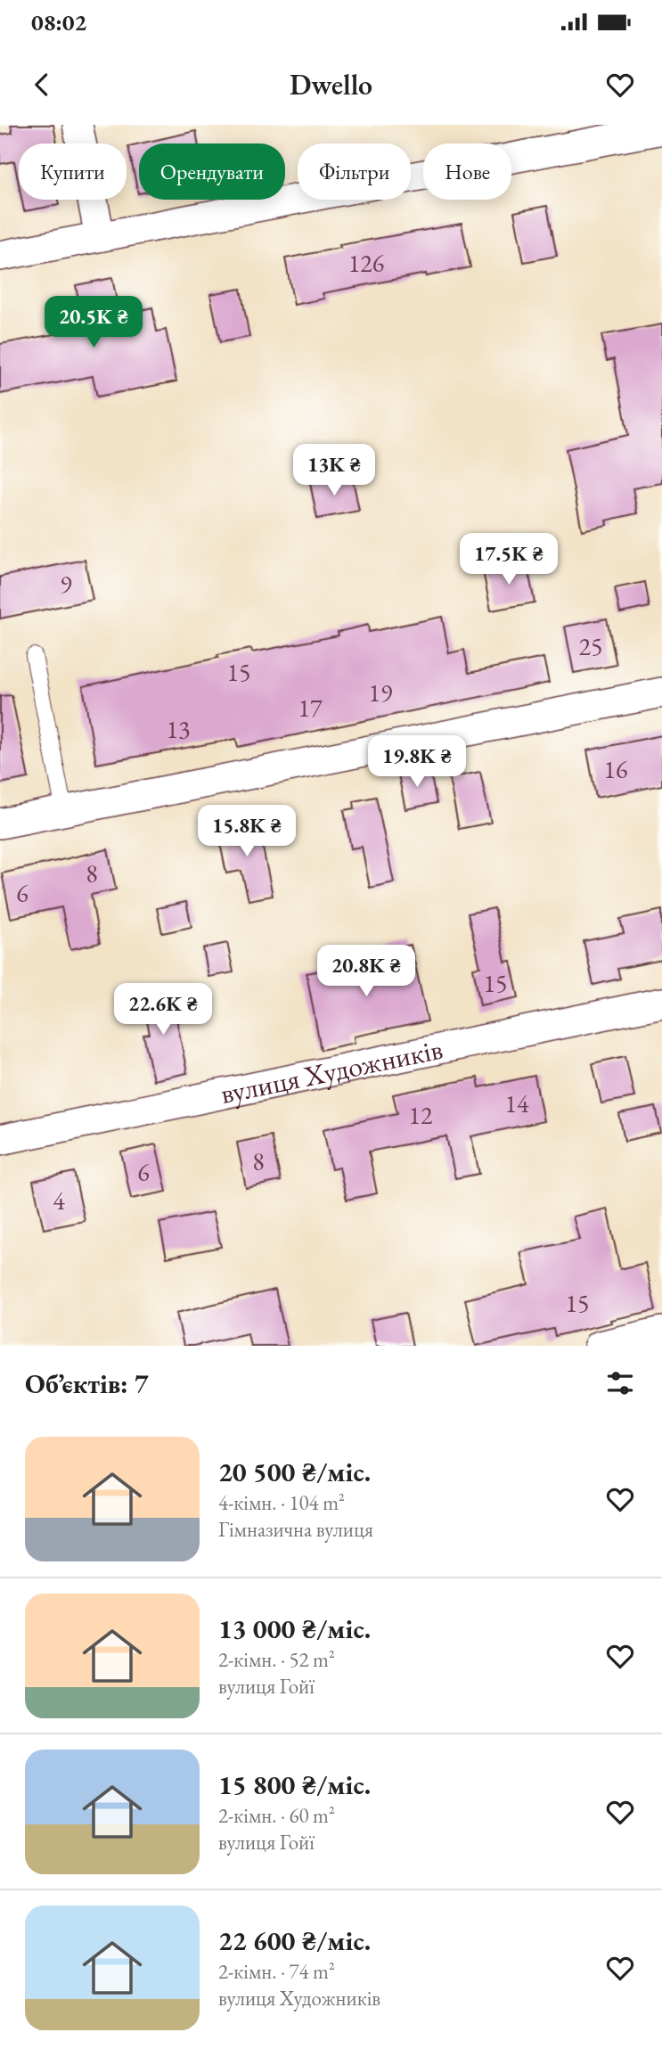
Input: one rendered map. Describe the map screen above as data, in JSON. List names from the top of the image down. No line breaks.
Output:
{"streets":{"street":["вулиця Художників"]},"house_numbers":["126","9","25","15","19","17","13","16","8","6","15","14","12","8","6","4","15"],"page":{"status":"08:02","header":"Dwello","chip":["Купити","Орендувати","Фільтри","Нове"],"price":["20.5K ₴","13K ₴","17.5K ₴","19.8K ₴","15.8K ₴","20.8K ₴","22.6K ₴"],"heading":"Об’єктів: 7","list":[{"name":"20 500 ₴/міс.","note":"4-кімн. · 104 m² · Гімназична вулиця"},{"name":"13 000 ₴/міс.","note":"2-кімн. · 52 m² · вулиця Гойї"},{"name":"15 800 ₴/міс.","note":"2-кімн. · 60 m² · вулиця Гойї"},{"name":"22 600 ₴/міс.","note":"2-кімн. · 74 m² · вулиця Художників"}]}}
